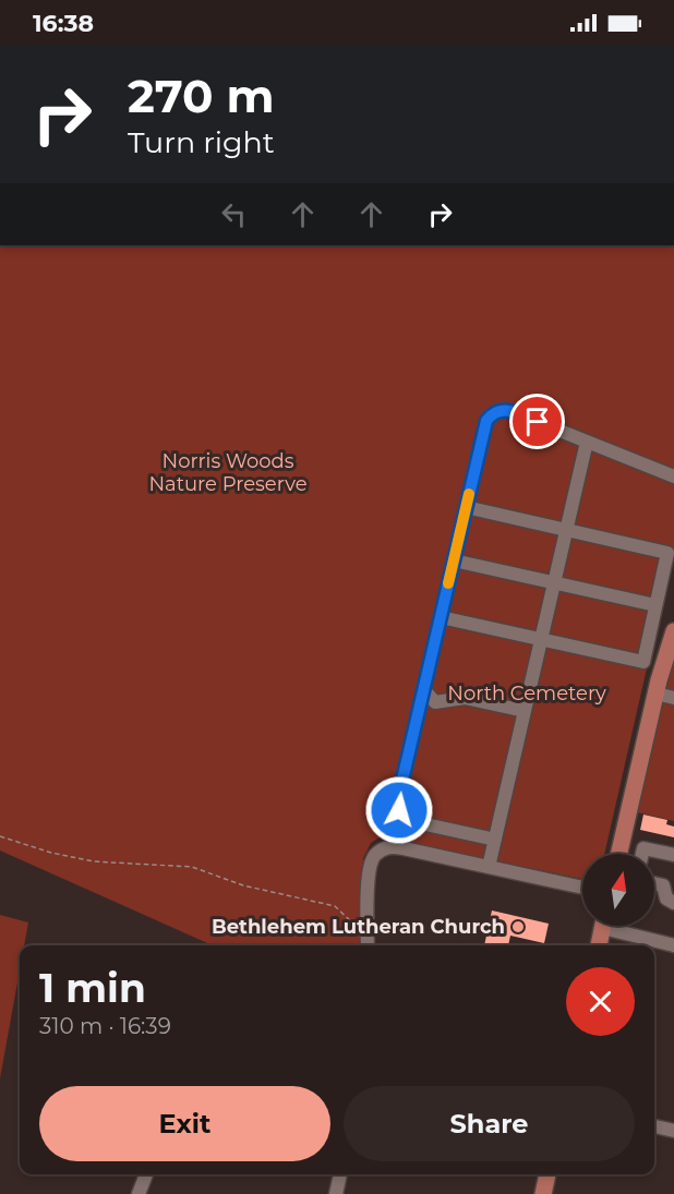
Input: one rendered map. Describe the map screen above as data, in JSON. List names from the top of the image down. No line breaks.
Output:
{"parks":["Norris Woods Nature Preserve","North Cemetery"],"places":["Bethlehem Lutheran Church"],"north":"top","page":{"status":"16:38","turn":["270 m","Turn right"],"heading":["1 min","310 m · 16:39"],"buttons":["Exit","Share"]}}
